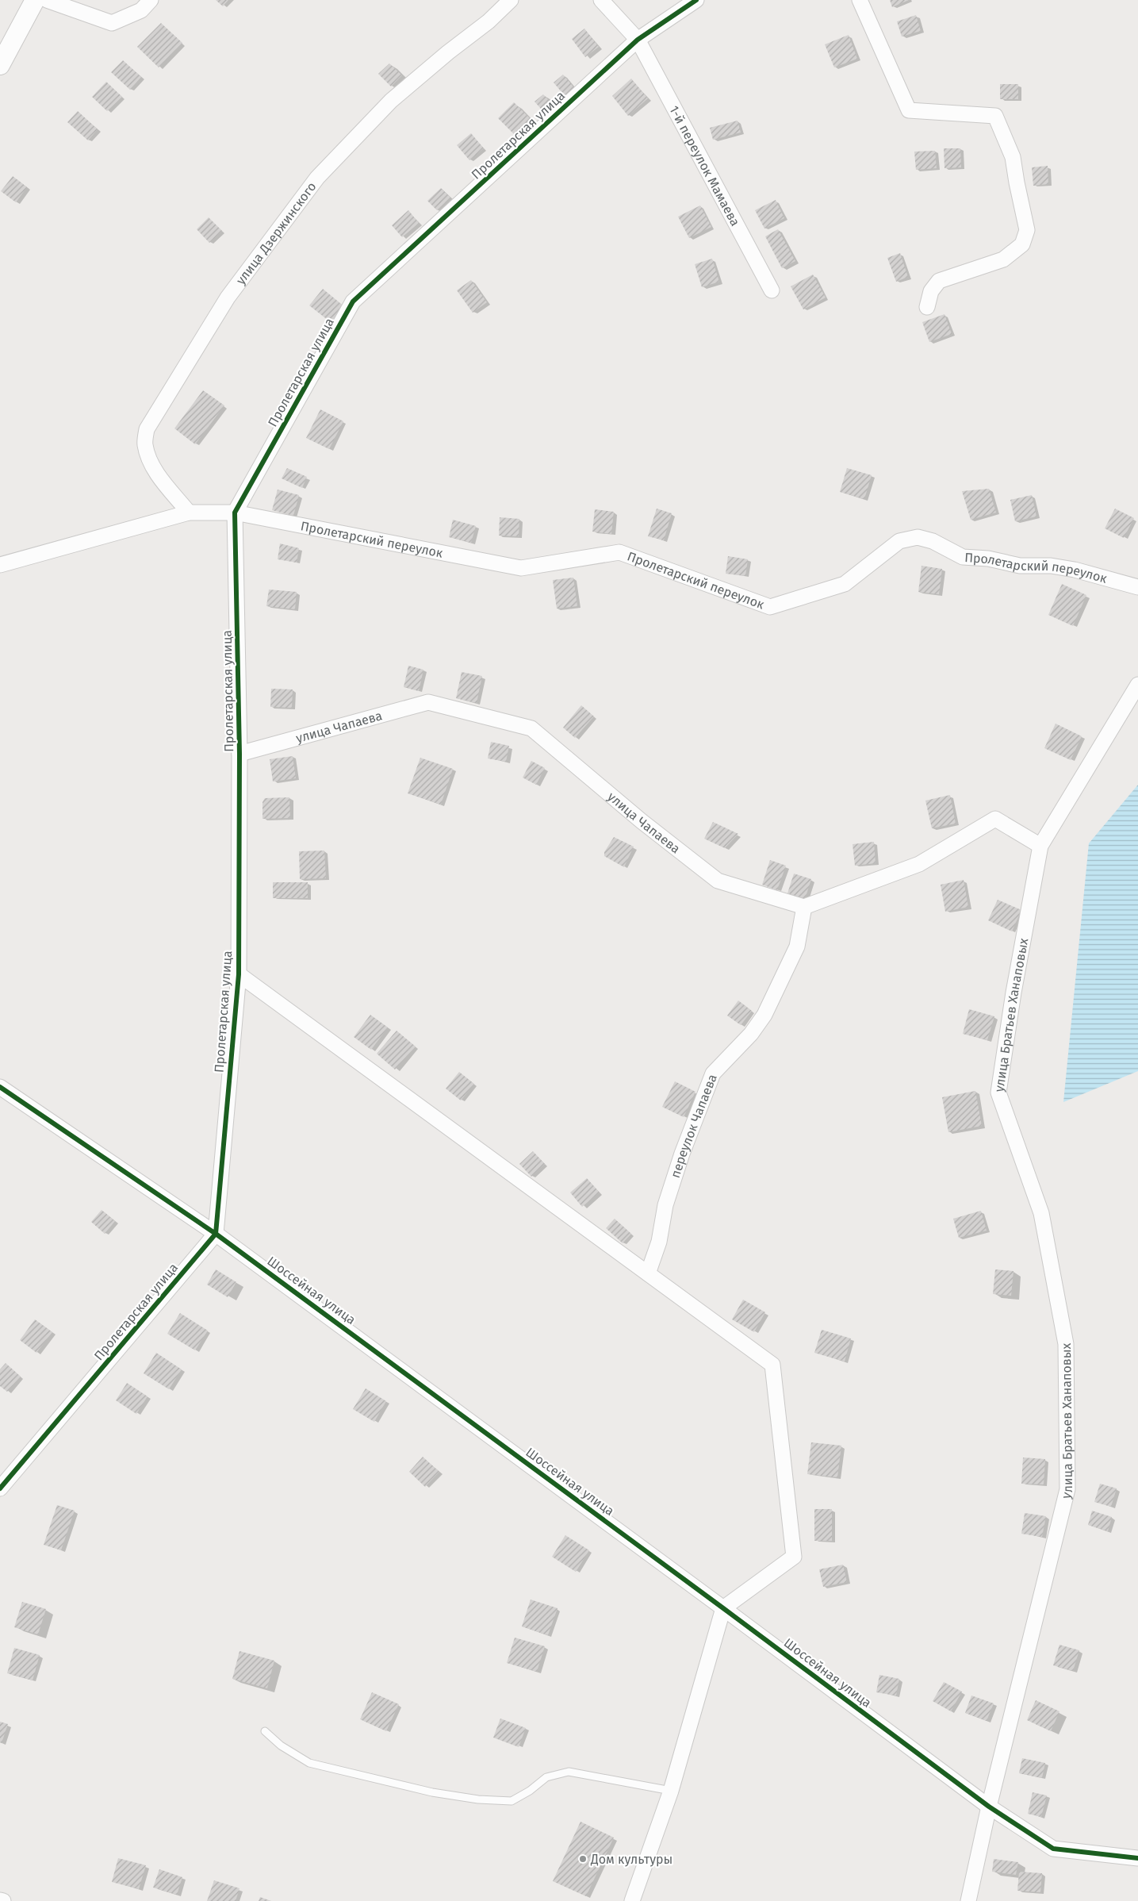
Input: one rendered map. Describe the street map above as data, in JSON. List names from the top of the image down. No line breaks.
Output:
{"streets":{"street":["Пролетарская улица","1-й переулок Мамаева","улица Дзержинского","Пролетарский переулок","улица Чапаева","улица Братьев Ханаповых","переулок Чапаева","Шоссейная улица"]},"crossings":[["Пролетарская улица","1-й переулок Мамаева"],["Пролетарская улица","Пролетарский переулок"],["Пролетарская улица","улица Чапаева"],["Пролетарская улица","Шоссейная улица"],["улица Дзержинского","Пролетарский переулок"],["улица Чапаева","переулок Чапаева"],["улица Братьев Ханаповых","Шоссейная улица"]],"places":["Дом культуры"]}
